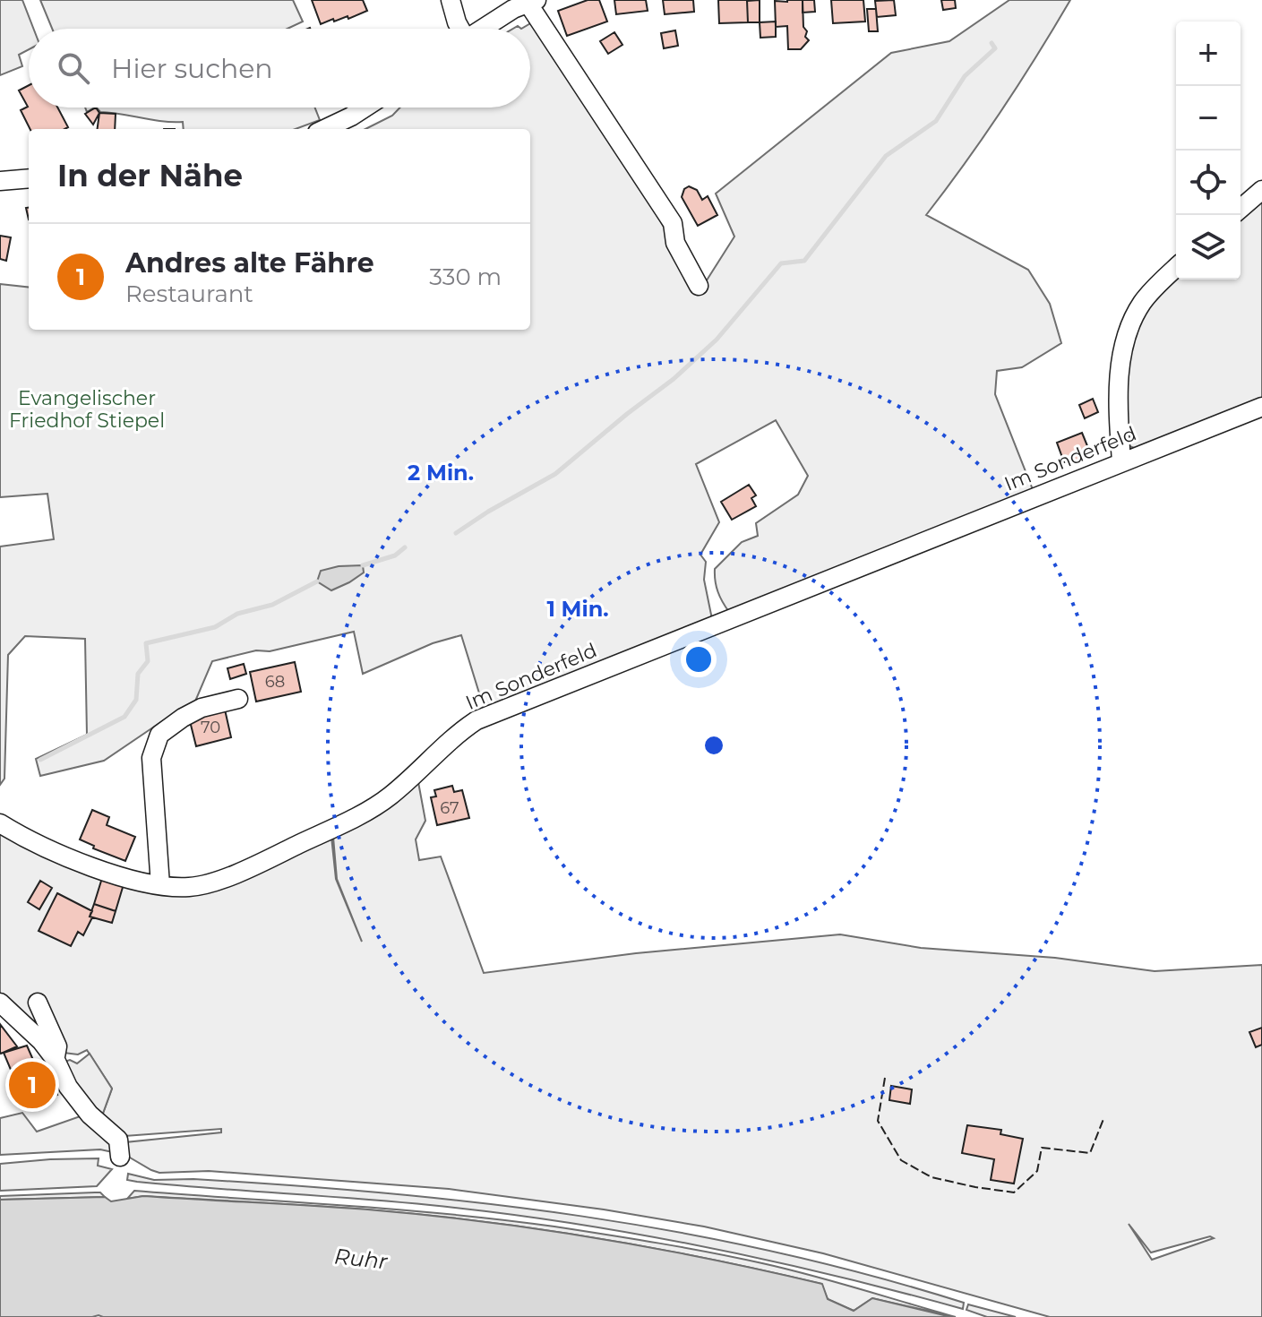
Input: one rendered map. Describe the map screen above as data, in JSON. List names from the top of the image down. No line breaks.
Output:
{"streets":{"street":["Im Sonderfeld"]},"water":["Ruhr"],"parks":["Evangelischer Friedhof Stiepel"],"house_numbers":["68","70","67"],"page":{"map_buttons":["+","−"],"search":"Hier suchen","heading":"In der Nähe","list":[{"mark":"1","name":"Andres alte Fähre","note":"Restaurant","value":"330 m"}],"pins":"1"},"rings":["2 Min.","1 Min."]}
